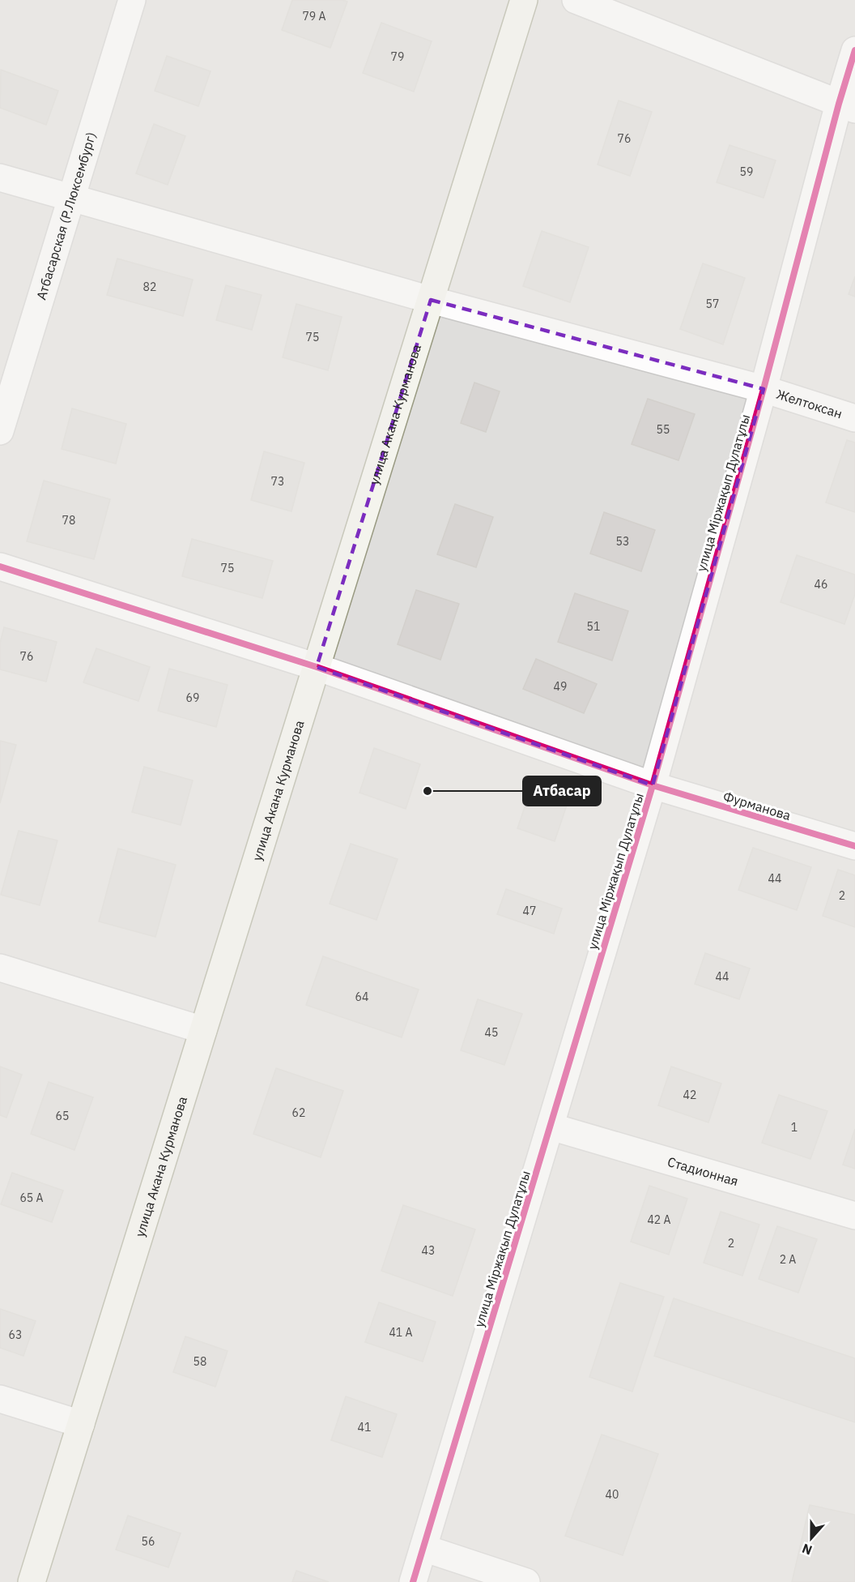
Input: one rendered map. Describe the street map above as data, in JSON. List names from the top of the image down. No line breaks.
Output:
{"streets":{"main road":["улица Акана Курманова"],"street":["Атбасарская (Р.Люксембург)","Желтоксан","улица Міржақып Дулатұлы","Фурманова","Стадионная"]},"crossings":[["Атбасарская (Р.Люксембург)","Желтоксан"],["Желтоксан","улица Акана Курманова"],["Желтоксан","улица Міржақып Дулатұлы"],["улица Акана Курманова","Фурманова"],["улица Міржақып Дулатұлы","Фурманова"],["улица Міржақып Дулатұлы","Стадионная"]],"places":["Атбасар"],"house_numbers":["79 А","79","76","59","82","57","75","55","73","78","53","75","46","51","76","49","69","44","2","47","44","64","45","42","62","65","1","65 А","42 А","2","43","2 А","41 А","63","58","41","40","56"],"north":"bottom"}
